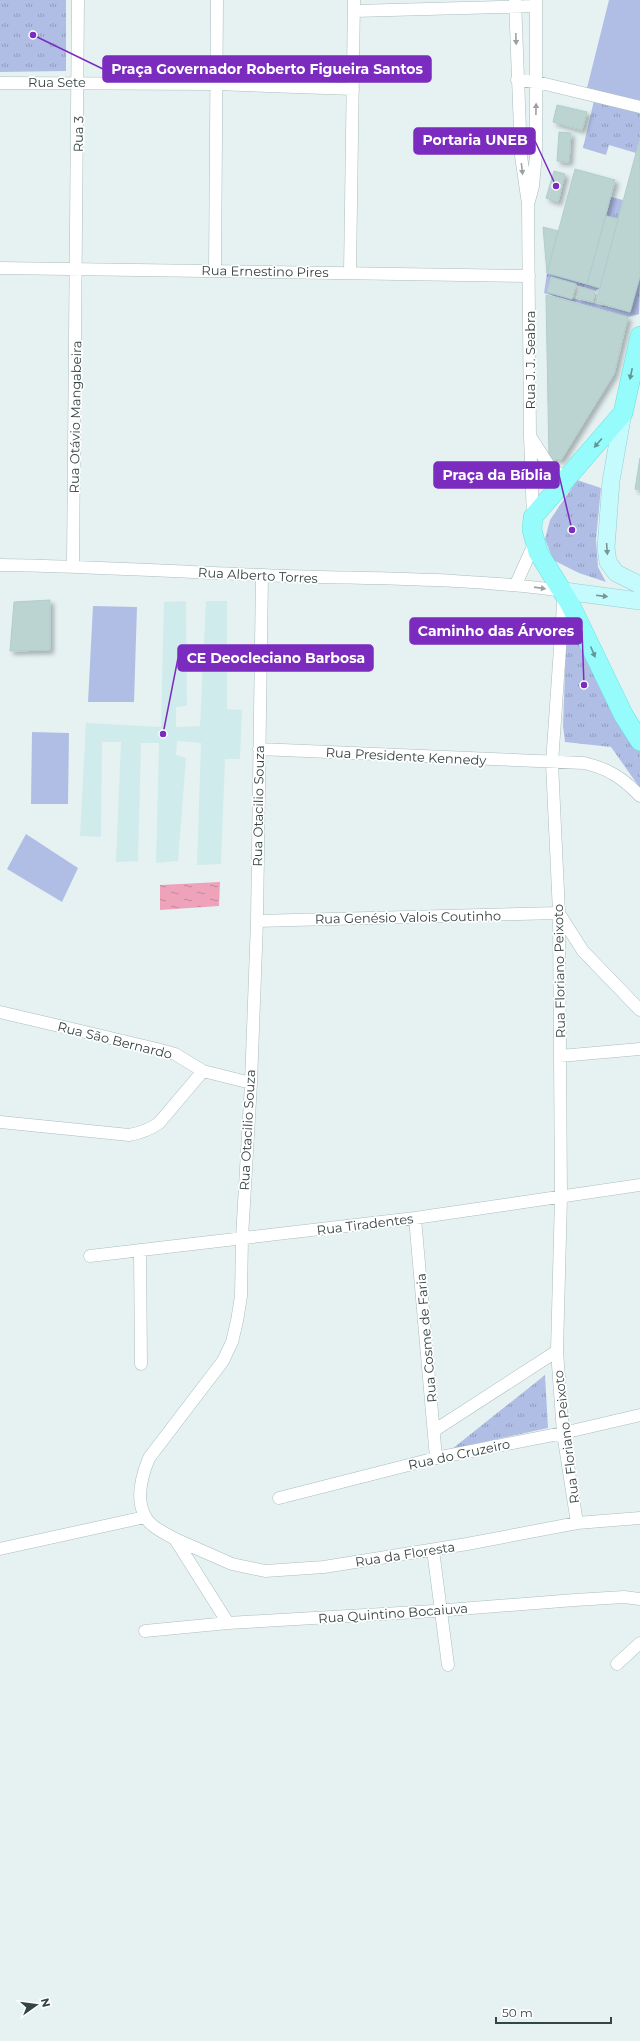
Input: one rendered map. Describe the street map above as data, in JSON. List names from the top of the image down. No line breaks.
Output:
{"streets":{"street":["Rua Sete","Rua 3","Rua Ernestino Pires","Rua J. J. Seabra","Rua Otávio Mangabeira","Rua Alberto Torres","Rua Presidente Kennedy","Rua Otacilio Souza","Rua Genésio Valois Coutinho","Rua Floriano Peixoto","Rua São Bernardo","Rua Tiradentes","Rua Cosme de Faria","Rua do Cruzeiro","Rua da Floresta","Rua Quintino Bocaiuva"]},"crossings":[["Rua Sete","Rua 3"],["Rua 3","Rua Ernestino Pires"],["Rua 3","Rua Otávio Mangabeira"],["Rua Ernestino Pires","Rua J. J. Seabra"],["Rua Ernestino Pires","Rua Otávio Mangabeira"],["Rua Otávio Mangabeira","Rua Alberto Torres"],["Rua Alberto Torres","Rua Otacilio Souza"],["Rua Alberto Torres","Rua Floriano Peixoto"],["Rua Presidente Kennedy","Rua Otacilio Souza"],["Rua Presidente Kennedy","Rua Floriano Peixoto"],["Rua Otacilio Souza","Rua Genésio Valois Coutinho"],["Rua Otacilio Souza","Rua São Bernardo"],["Rua Otacilio Souza","Rua Tiradentes"],["Rua Genésio Valois Coutinho","Rua Floriano Peixoto"],["Rua Floriano Peixoto","Rua Tiradentes"],["Rua Floriano Peixoto","Rua Cosme de Faria"],["Rua Floriano Peixoto","Rua do Cruzeiro"],["Rua Floriano Peixoto","Rua da Floresta"],["Rua Tiradentes","Rua Cosme de Faria"],["Rua Cosme de Faria","Rua do Cruzeiro"]],"places":["Praça Governador Roberto Figueira Santos","Portaria UNEB","Praça da Bíblia","Caminho das Árvores","CE Deocleciano Barbosa"],"scale_bar":"50 m","north":"right"}
